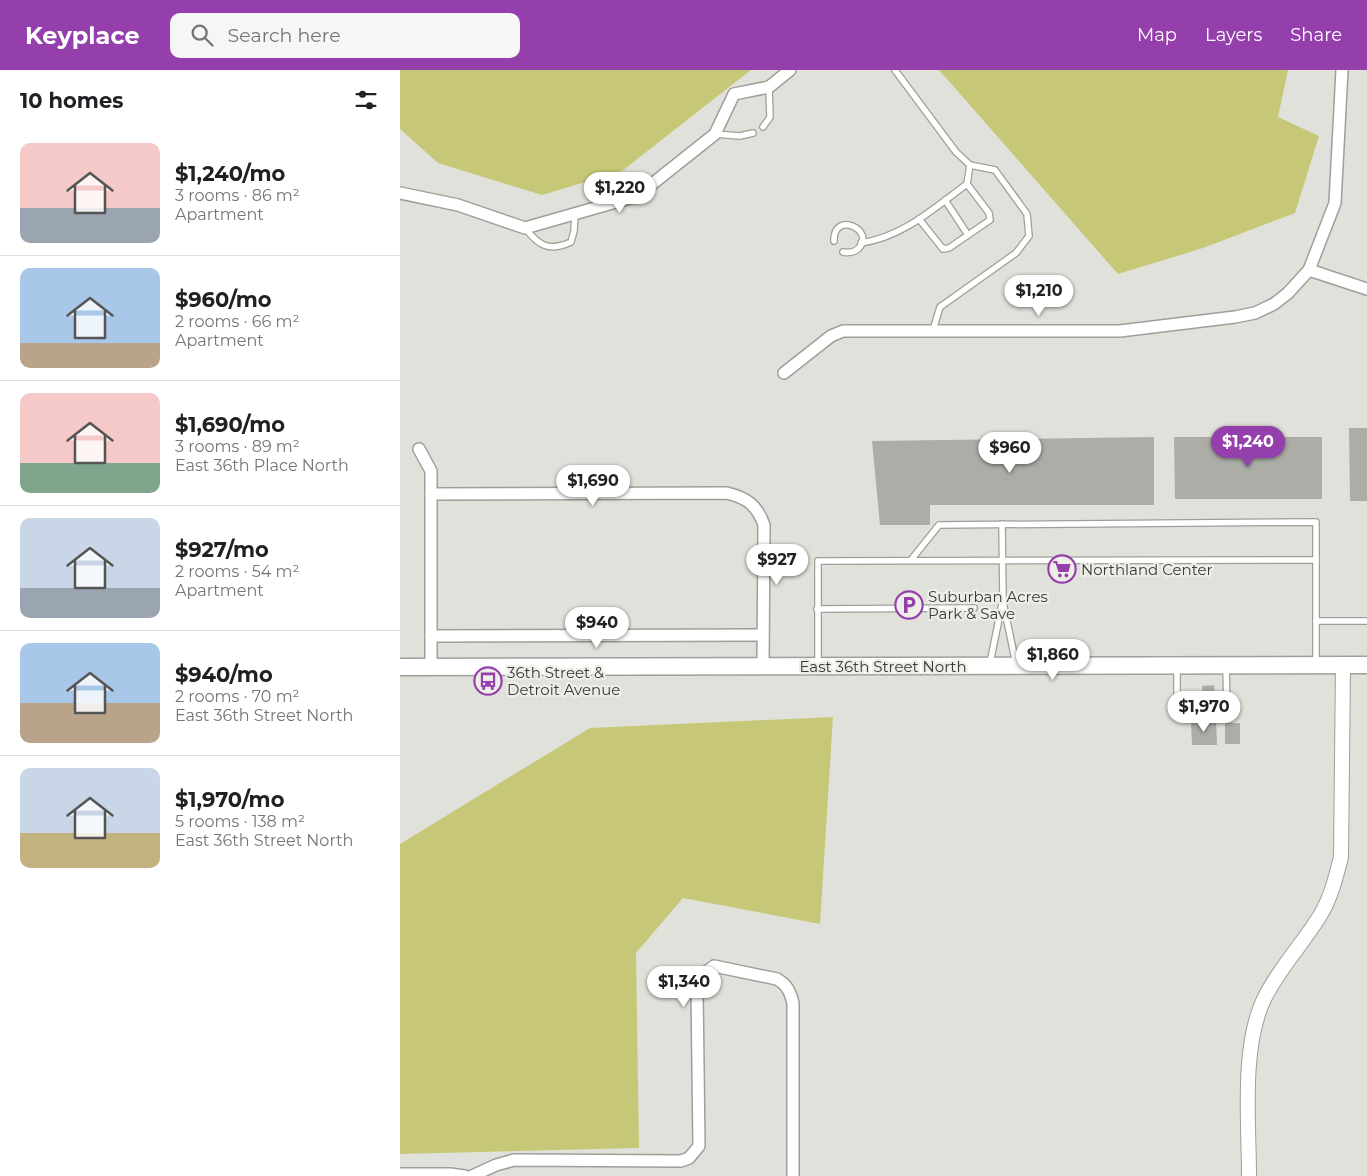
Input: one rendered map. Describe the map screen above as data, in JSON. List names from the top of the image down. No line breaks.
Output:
{"streets":{"main road":["East 36th Street North"]},"places":{"supermarket":["Northland Center"],"parking":["Suburban Acres Park & Save"],"bus stop":["36th Street & Detroit Avenue"]},"page":{"header":"Keyplace","search":"Search here","nav":["Map","Layers","Share"],"heading":"10 homes","list":[{"name":"$1,240/mo","note":"3 rooms · 86 m² · Apartment"},{"name":"$960/mo","note":"2 rooms · 66 m² · Apartment"},{"name":"$1,690/mo","note":"3 rooms · 89 m² · East 36th Place North"},{"name":"$927/mo","note":"2 rooms · 54 m² · Apartment"},{"name":"$940/mo","note":"2 rooms · 70 m² · East 36th Street North"},{"name":"$1,970/mo","note":"5 rooms · 138 m² · East 36th Street North"}],"price":["$1,220","$1,210","$1,240","$960","$1,690","$927","$940","$1,860","$1,970","$1,340"]}}
